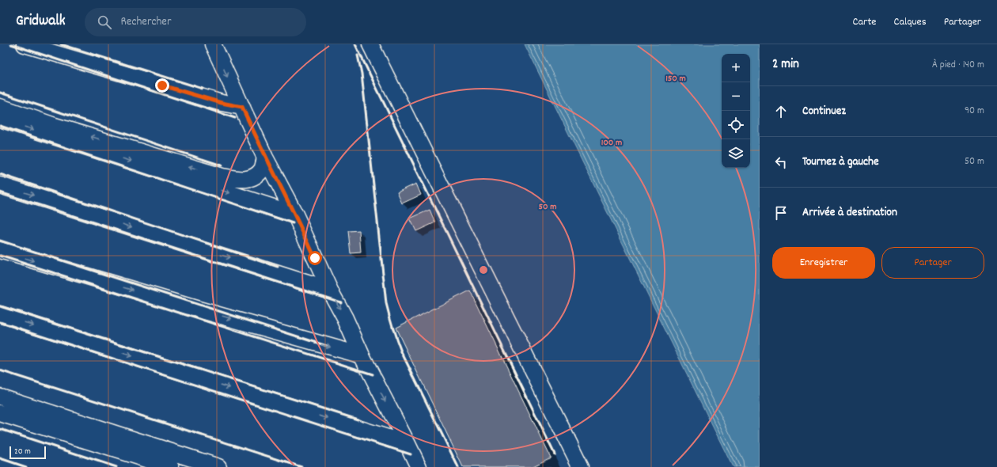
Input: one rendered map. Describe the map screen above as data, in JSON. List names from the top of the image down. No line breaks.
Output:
{"scale_bar":"20 m","page":{"header":"Gridwalk","search":"Rechercher","nav":["Carte","Calques","Partager"],"heading":["2 min","À pied · 140 m"],"map_buttons":["+","−"],"list":[["Continuez","90 m"],["Tournez à gauche","50 m"],"Arrivée à destination"],"buttons":["Enregistrer","Partager"],"scale":"20 m"},"rings":["150 m","100 m","50 m"]}
